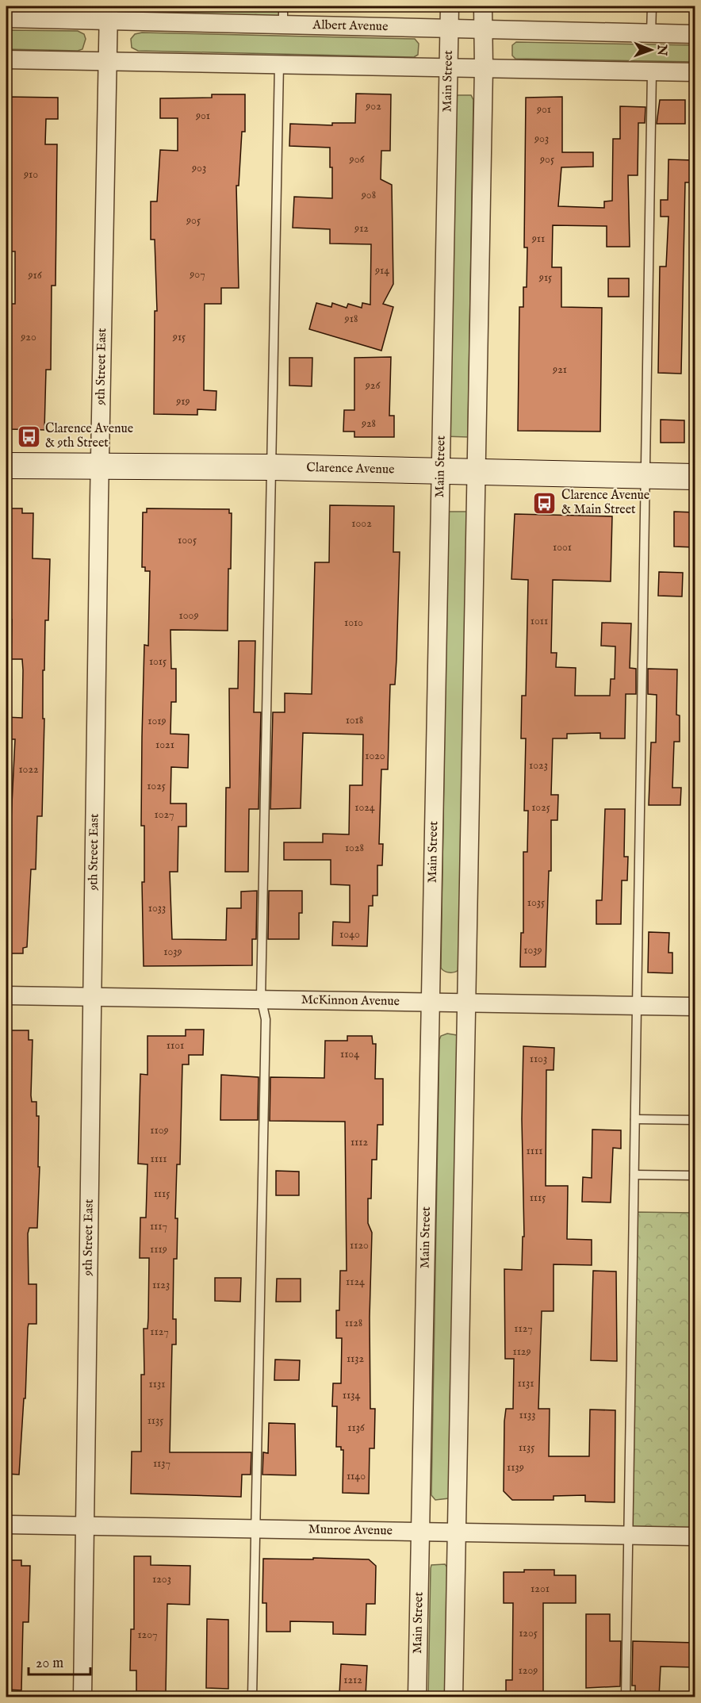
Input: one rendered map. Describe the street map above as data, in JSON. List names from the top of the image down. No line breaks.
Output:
{"streets":{"main road":["Clarence Avenue"],"street":["Albert Avenue","Main Street","9th Street East","McKinnon Avenue","Munroe Avenue"]},"crossings":[["Albert Avenue","Main Street"],["Albert Avenue","9th Street East"],["Main Street","Clarence Avenue"],["Main Street","McKinnon Avenue"],["Main Street","Munroe Avenue"],["9th Street East","Clarence Avenue"],["9th Street East","McKinnon Avenue"],["9th Street East","Munroe Avenue"]],"places":{"bus stop":["Clarence Avenue & 9th Street","Clarence Avenue & Main Street"]},"house_numbers":["902","901","901","903","906","905","903","910","908","905","912","911","914","907","916","915","918","920","915","921","926","919","928","1002","1005","1001","1009","1011","1010","1015","1018","1019","1021","1020","1023","1022","1025","1024","1025","1027","1028","1035","1033","1040","1039","1039","1101","1104","1103","1109","1112","1111","1111","1115","1115","1117","1120","1119","1124","1123","1128","1127","1127","1129","1132","1131","1131","1134","1133","1135","1136","1135","1137","1139","1140","1203","1201","1205","1207","1209","1212"],"scale_bar":"20 m","north":"right"}
